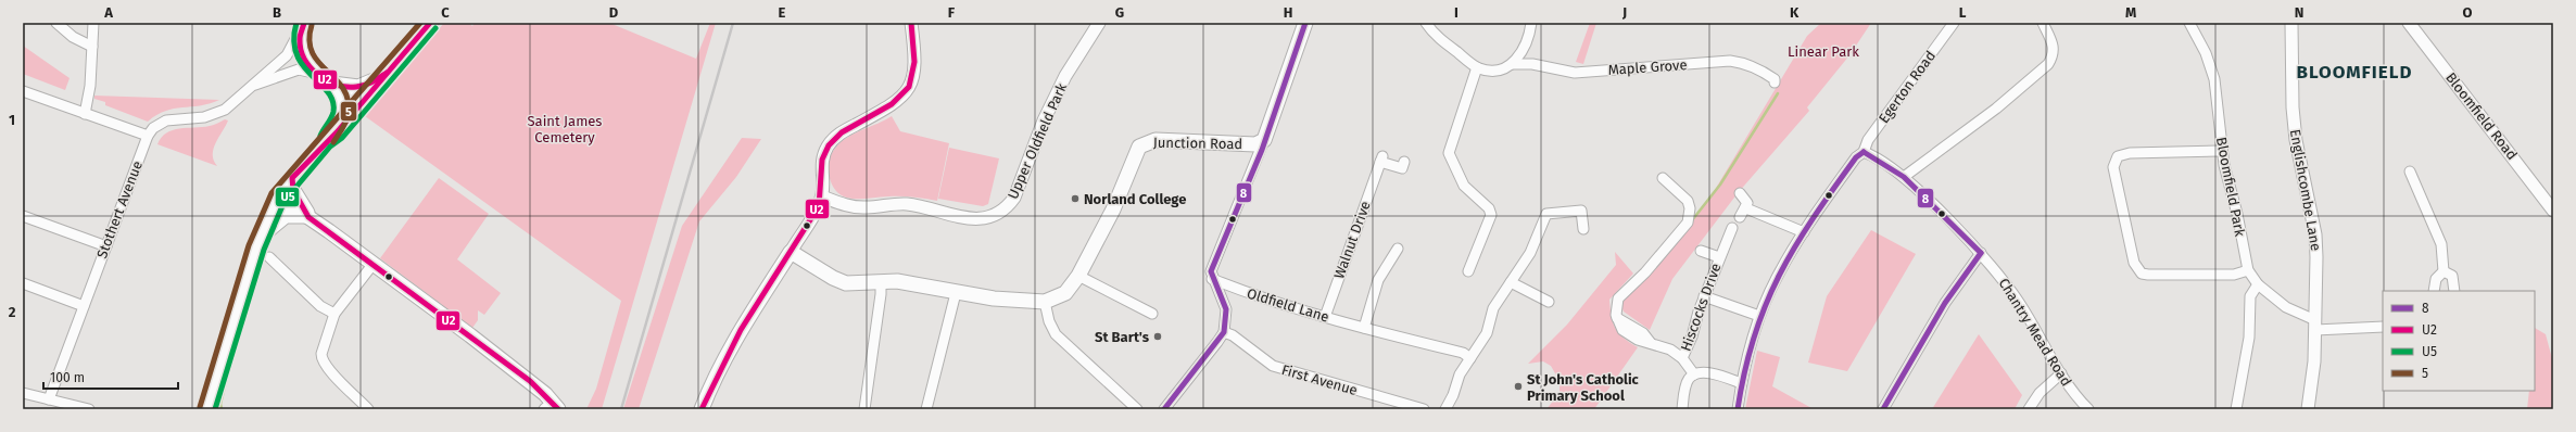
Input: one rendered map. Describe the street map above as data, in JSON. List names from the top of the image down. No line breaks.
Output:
{"streets":{"main road":["Junction Road"],"street":["Maple Grove","Egerton Road","Bloomfield Road","Upper Oldfield Park","Bloomfield Park","Englishcombe Lane","Stothert Avenue","Walnut Drive","Oldfield Lane","Hiscocks Drive","Chantry Mead Road","First Avenue"]},"crossings":[["Egerton Road","Chantry Mead Road"],["Bloomfield Park","Englishcombe Lane"],["Walnut Drive","Oldfield Lane"]],"districts":["BLOOMFIELD"],"parks":["Linear Park","Saint James Cemetery"],"places":["Norland College","St Bart's","St John's Catholic Primary School"],"lines":["transit line 8","transit line U2","transit line U5","transit line 5"],"legend":["8","U2","U5","5"],"scale_bar":"100 m","grid":{"columns":["A","B","C","D","E","F","G","H","I","J","K","L","M","N","O"],"rows":["1","2"]}}
